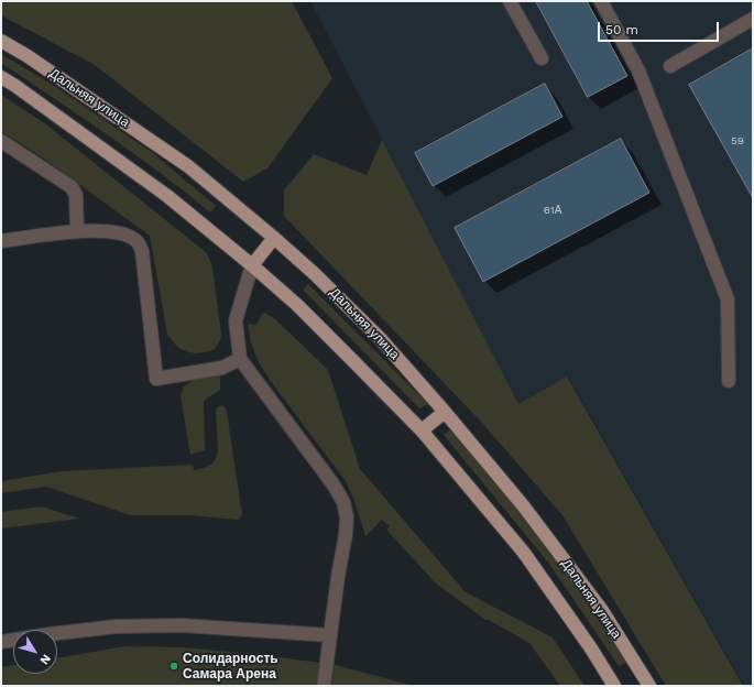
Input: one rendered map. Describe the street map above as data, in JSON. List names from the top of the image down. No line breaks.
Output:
{"streets":{"main road":["Дальняя улица"]},"places":["Солидарность Самара Арена"],"house_numbers":["59","61А"],"scale_bar":"50 m","north":"bottom right"}
